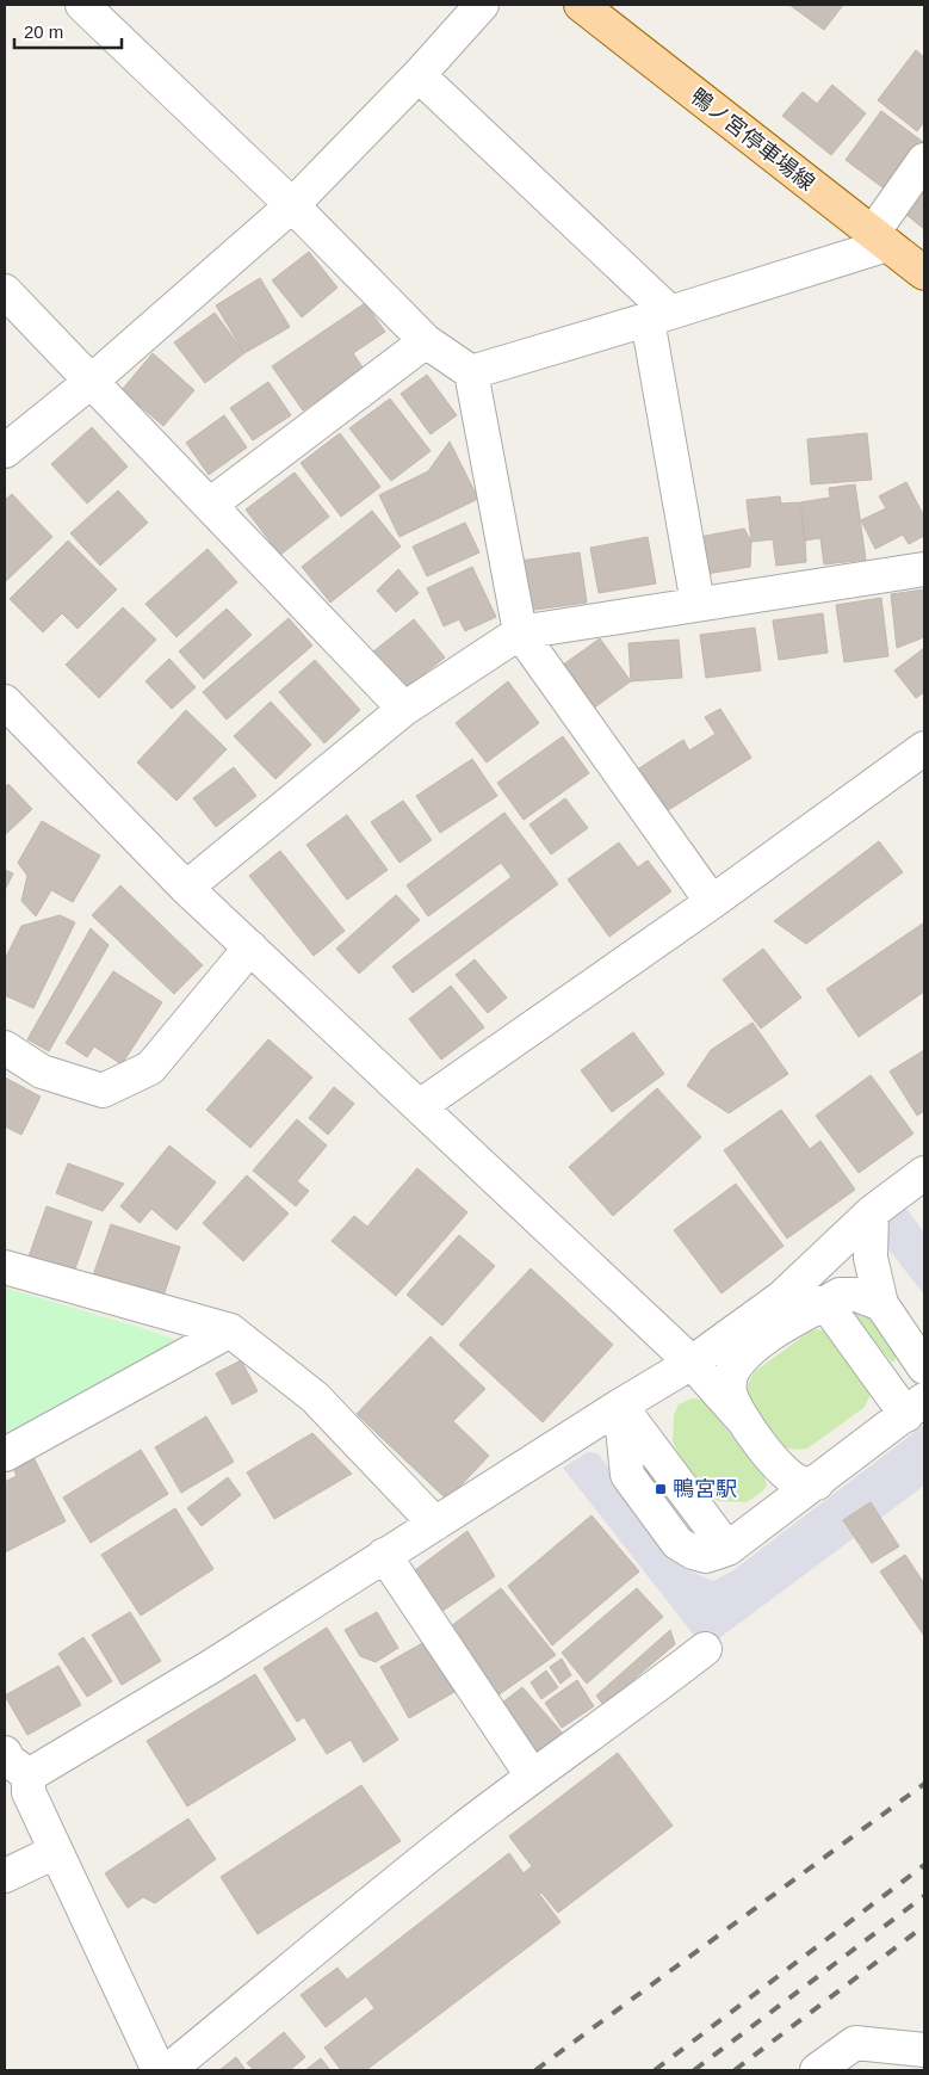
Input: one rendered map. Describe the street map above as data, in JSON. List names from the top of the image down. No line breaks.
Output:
{"streets":{"main road":["鴨ノ宮停車場線"]},"places":{"transit":["鴨宮駅"]},"scale_bar":"20 m"}
